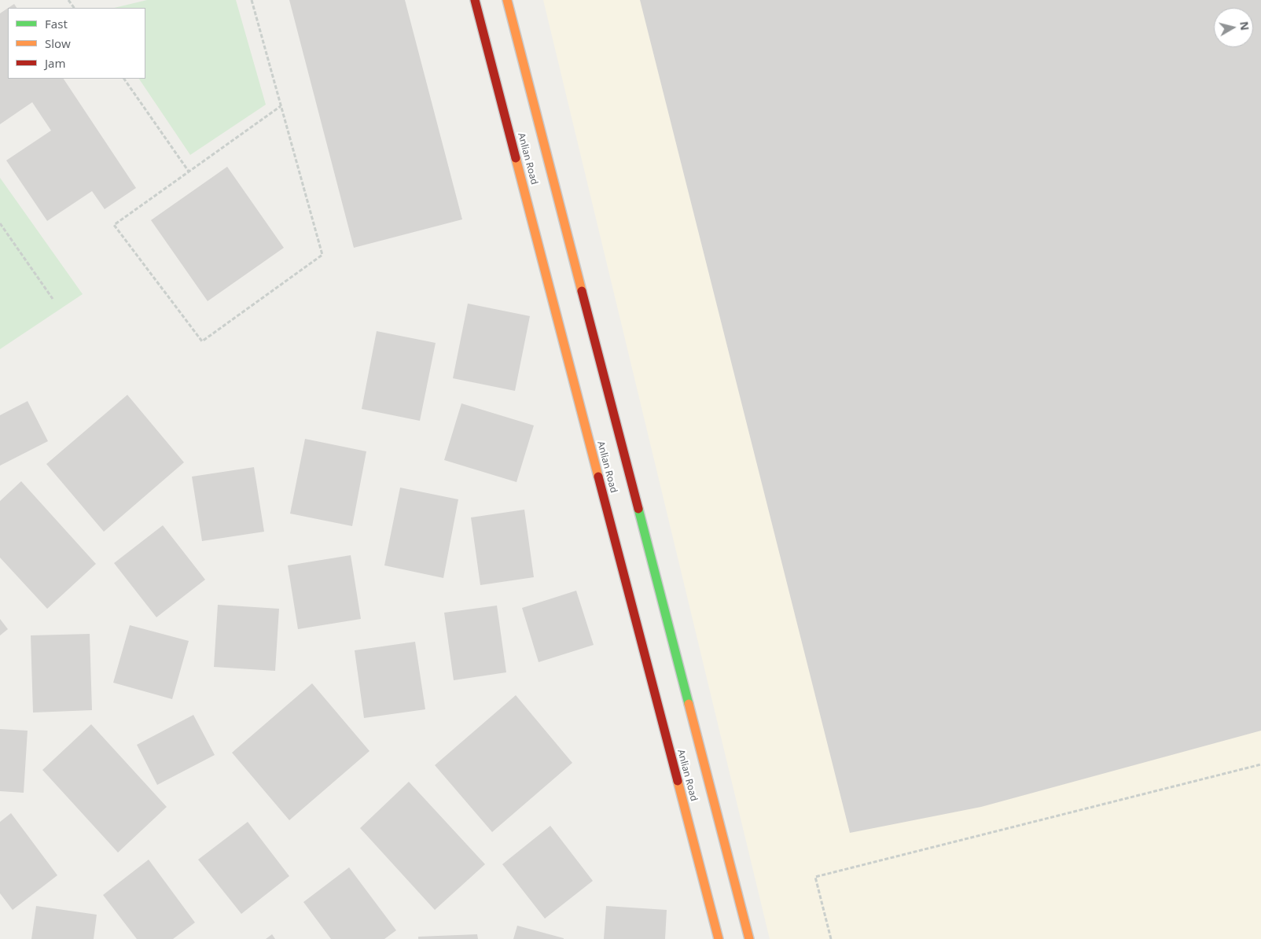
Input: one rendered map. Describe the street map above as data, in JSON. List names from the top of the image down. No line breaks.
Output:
{"streets":{"street":["Anlian Road"]},"legend":["Fast","Slow","Jam"],"north":"right"}
